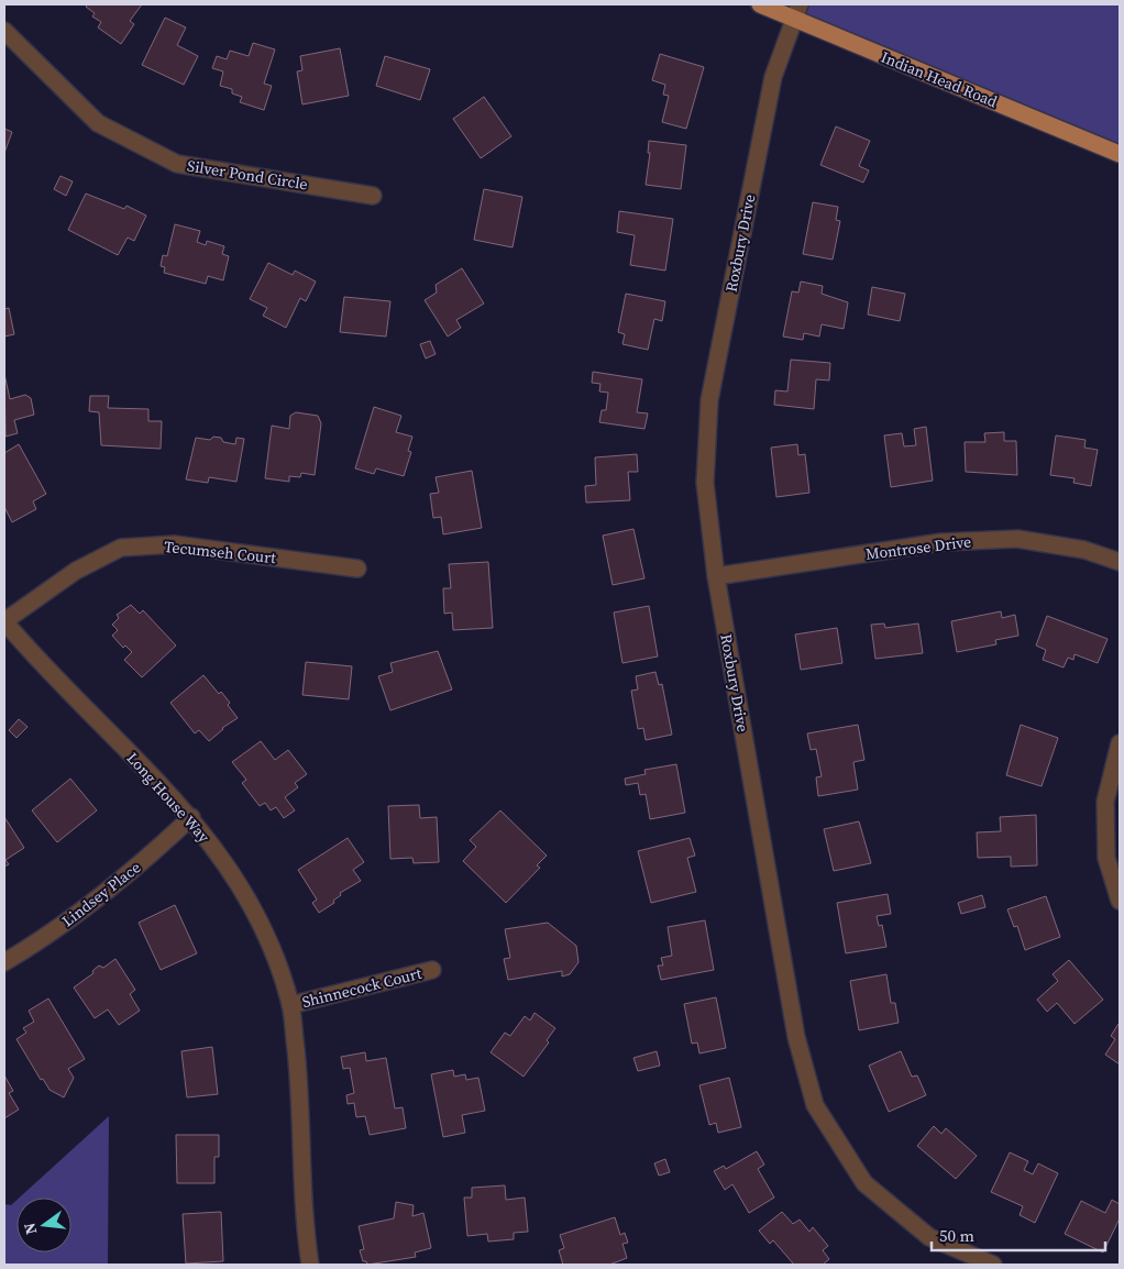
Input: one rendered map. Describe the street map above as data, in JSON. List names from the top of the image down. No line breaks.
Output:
{"streets":{"main road":["Indian Head Road"],"street":["Silver Pond Circle","Roxbury Drive","Montrose Drive","Tecumseh Court","Long House Way","Lindsey Place","Shinnecock Court"]},"crossings":[["Indian Head Road","Roxbury Drive"],["Roxbury Drive","Montrose Drive"],["Tecumseh Court","Long House Way"],["Long House Way","Lindsey Place"],["Long House Way","Shinnecock Court"]],"scale_bar":"50 m","north":"left"}
